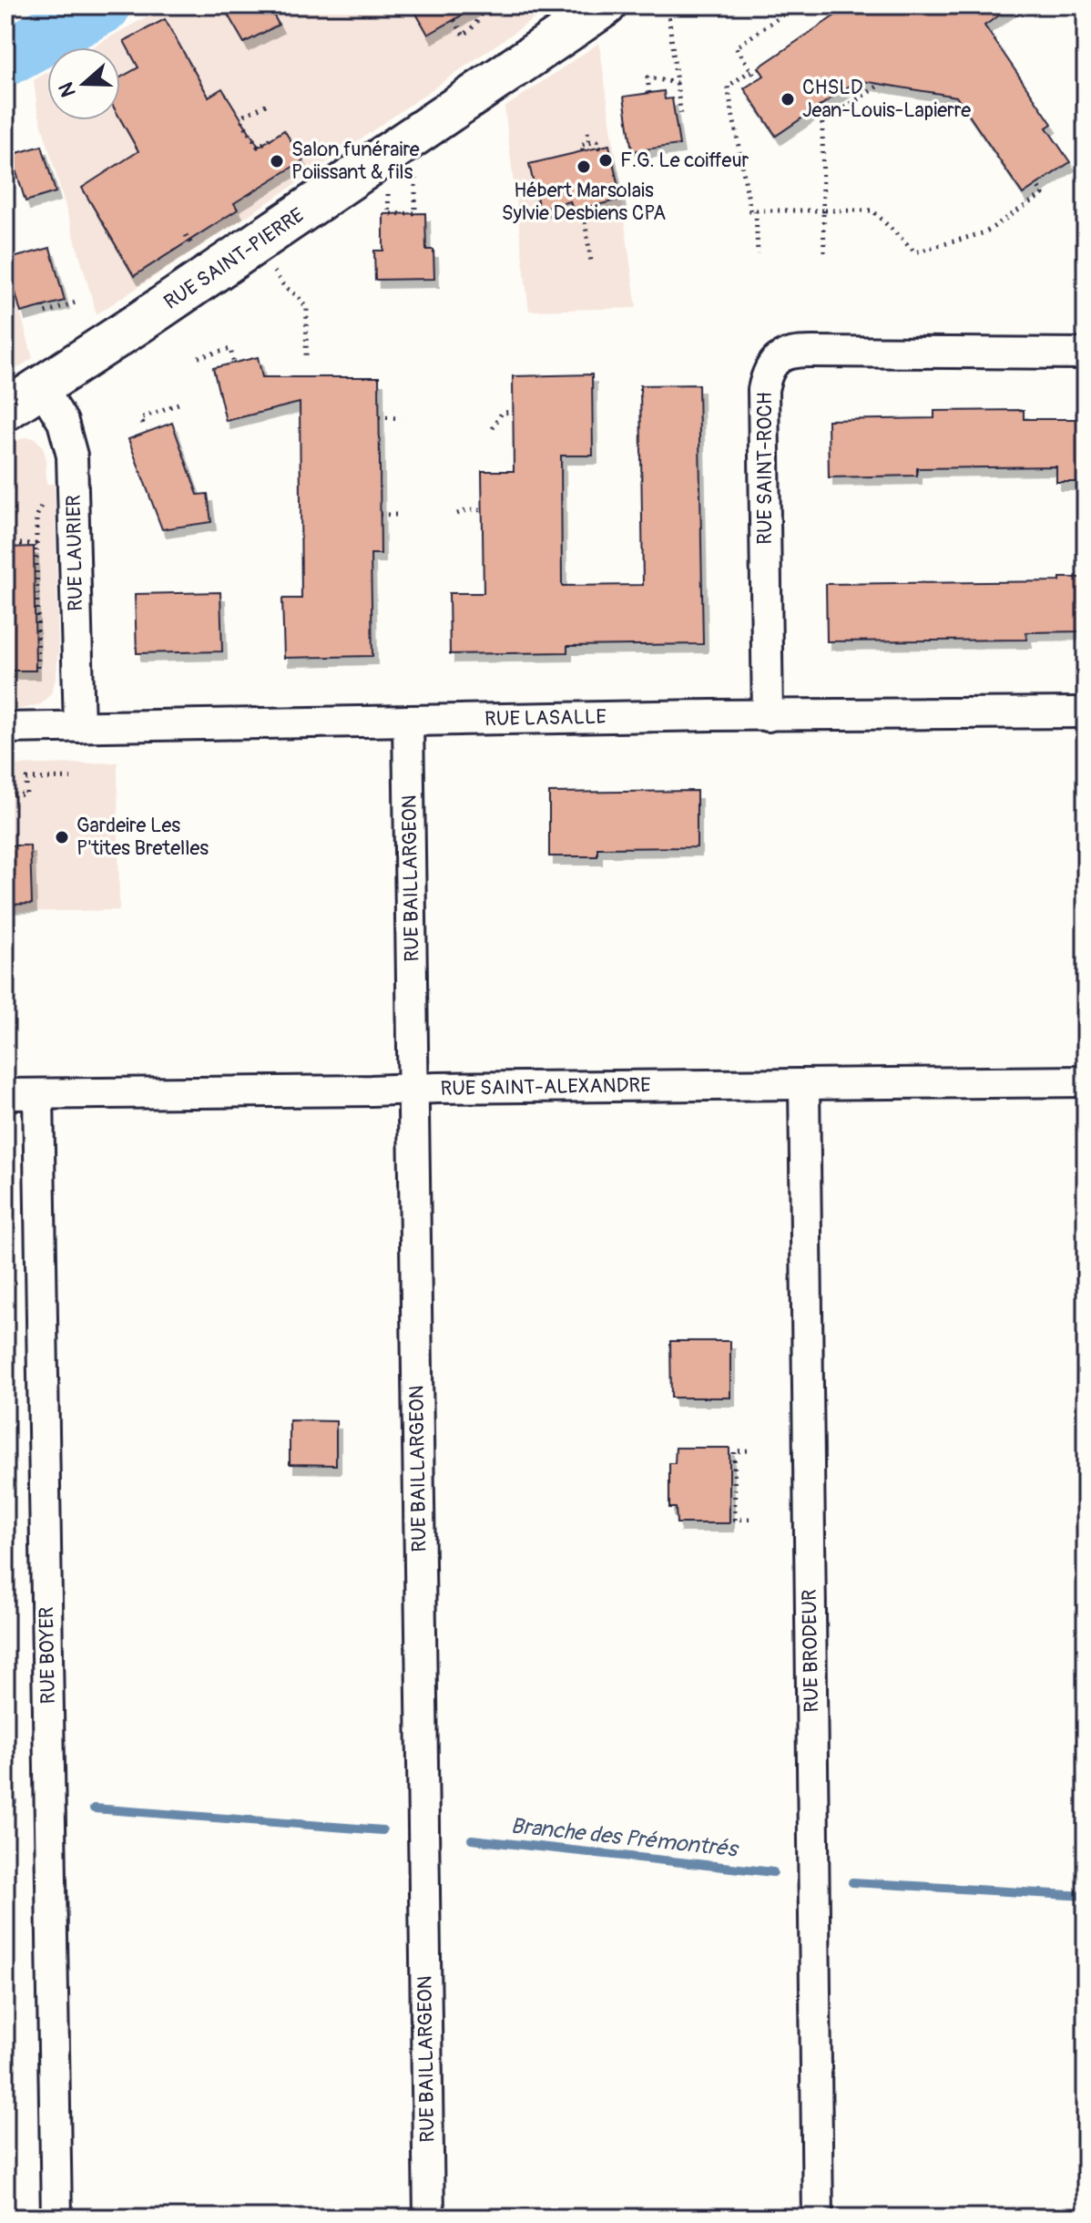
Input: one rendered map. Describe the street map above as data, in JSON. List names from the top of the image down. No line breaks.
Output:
{"streets":{"main road":["RUE SAINT-PIERRE"],"street":["RUE SAINT-ROCH","RUE LAURIER","RUE LASALLE","RUE BAILLARGEON","RUE SAINT-ALEXANDRE","RUE BRODEUR","RUE BOYER"]},"crossings":[["RUE SAINT-PIERRE","RUE LAURIER"],["RUE SAINT-ROCH","RUE LASALLE"],["RUE LAURIER","RUE LASALLE"],["RUE LASALLE","RUE BAILLARGEON"],["RUE BAILLARGEON","RUE SAINT-ALEXANDRE"],["RUE SAINT-ALEXANDRE","RUE BRODEUR"],["RUE SAINT-ALEXANDRE","RUE BOYER"]],"water":["Branche des Prémontrés"],"places":["CHSLD Jean-Louis-Lapierre","F.G. Le coiffeur","Salon funéraire Poiissant & fils","Hébert Marsolais Sylvie Desbiens CPA","Gardeire Les P'tites Bretelles"],"north":"left"}
